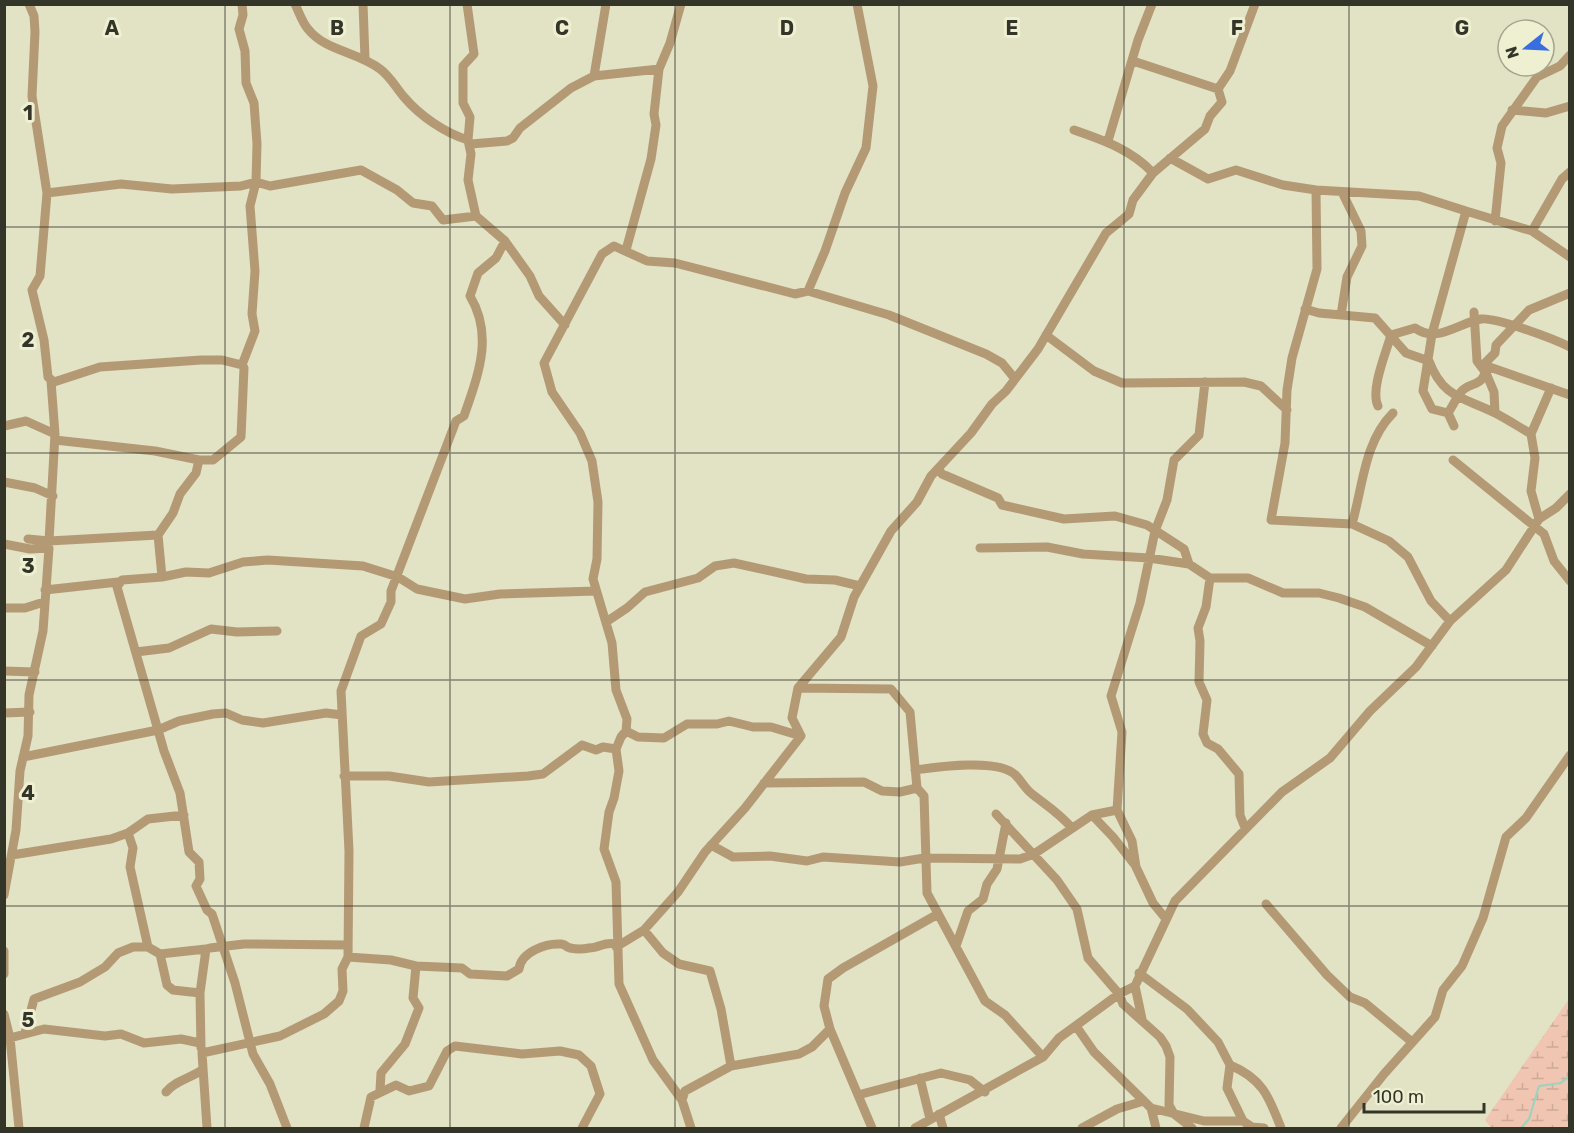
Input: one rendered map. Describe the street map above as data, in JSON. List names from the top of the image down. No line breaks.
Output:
{"scale_bar":"100 m","north":"left","grid":{"columns":["A","B","C","D","E","F","G"],"rows":["1","2","3","4","5"]}}
